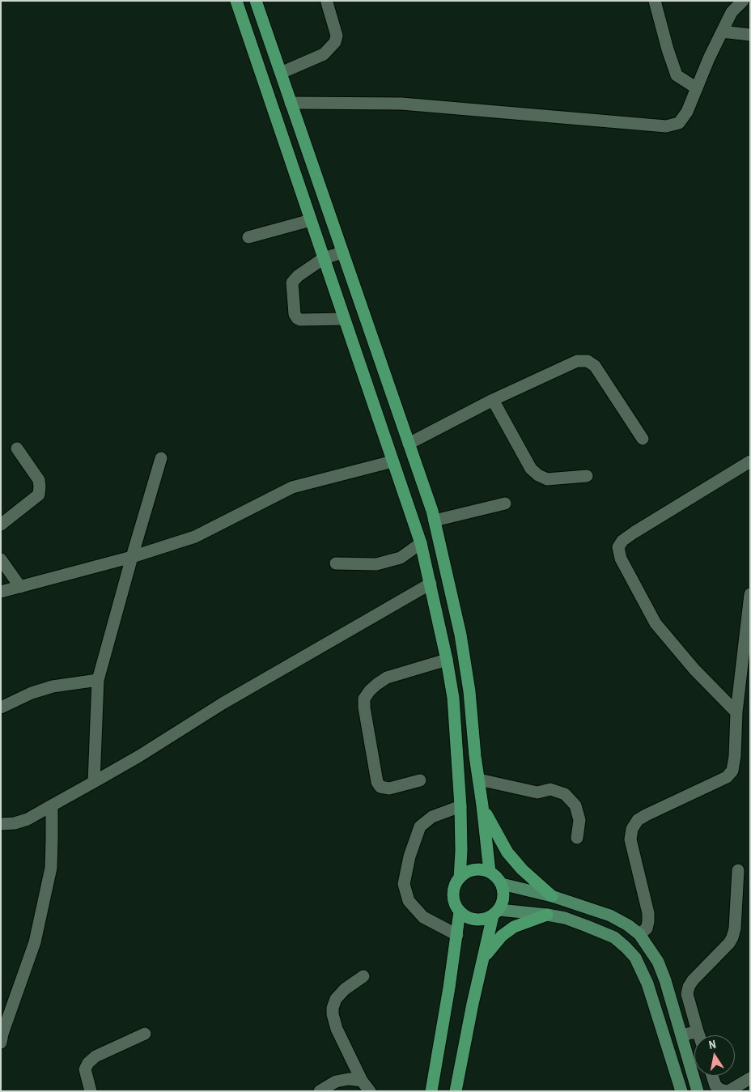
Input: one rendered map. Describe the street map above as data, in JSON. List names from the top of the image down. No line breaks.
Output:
{"north":"top"}
